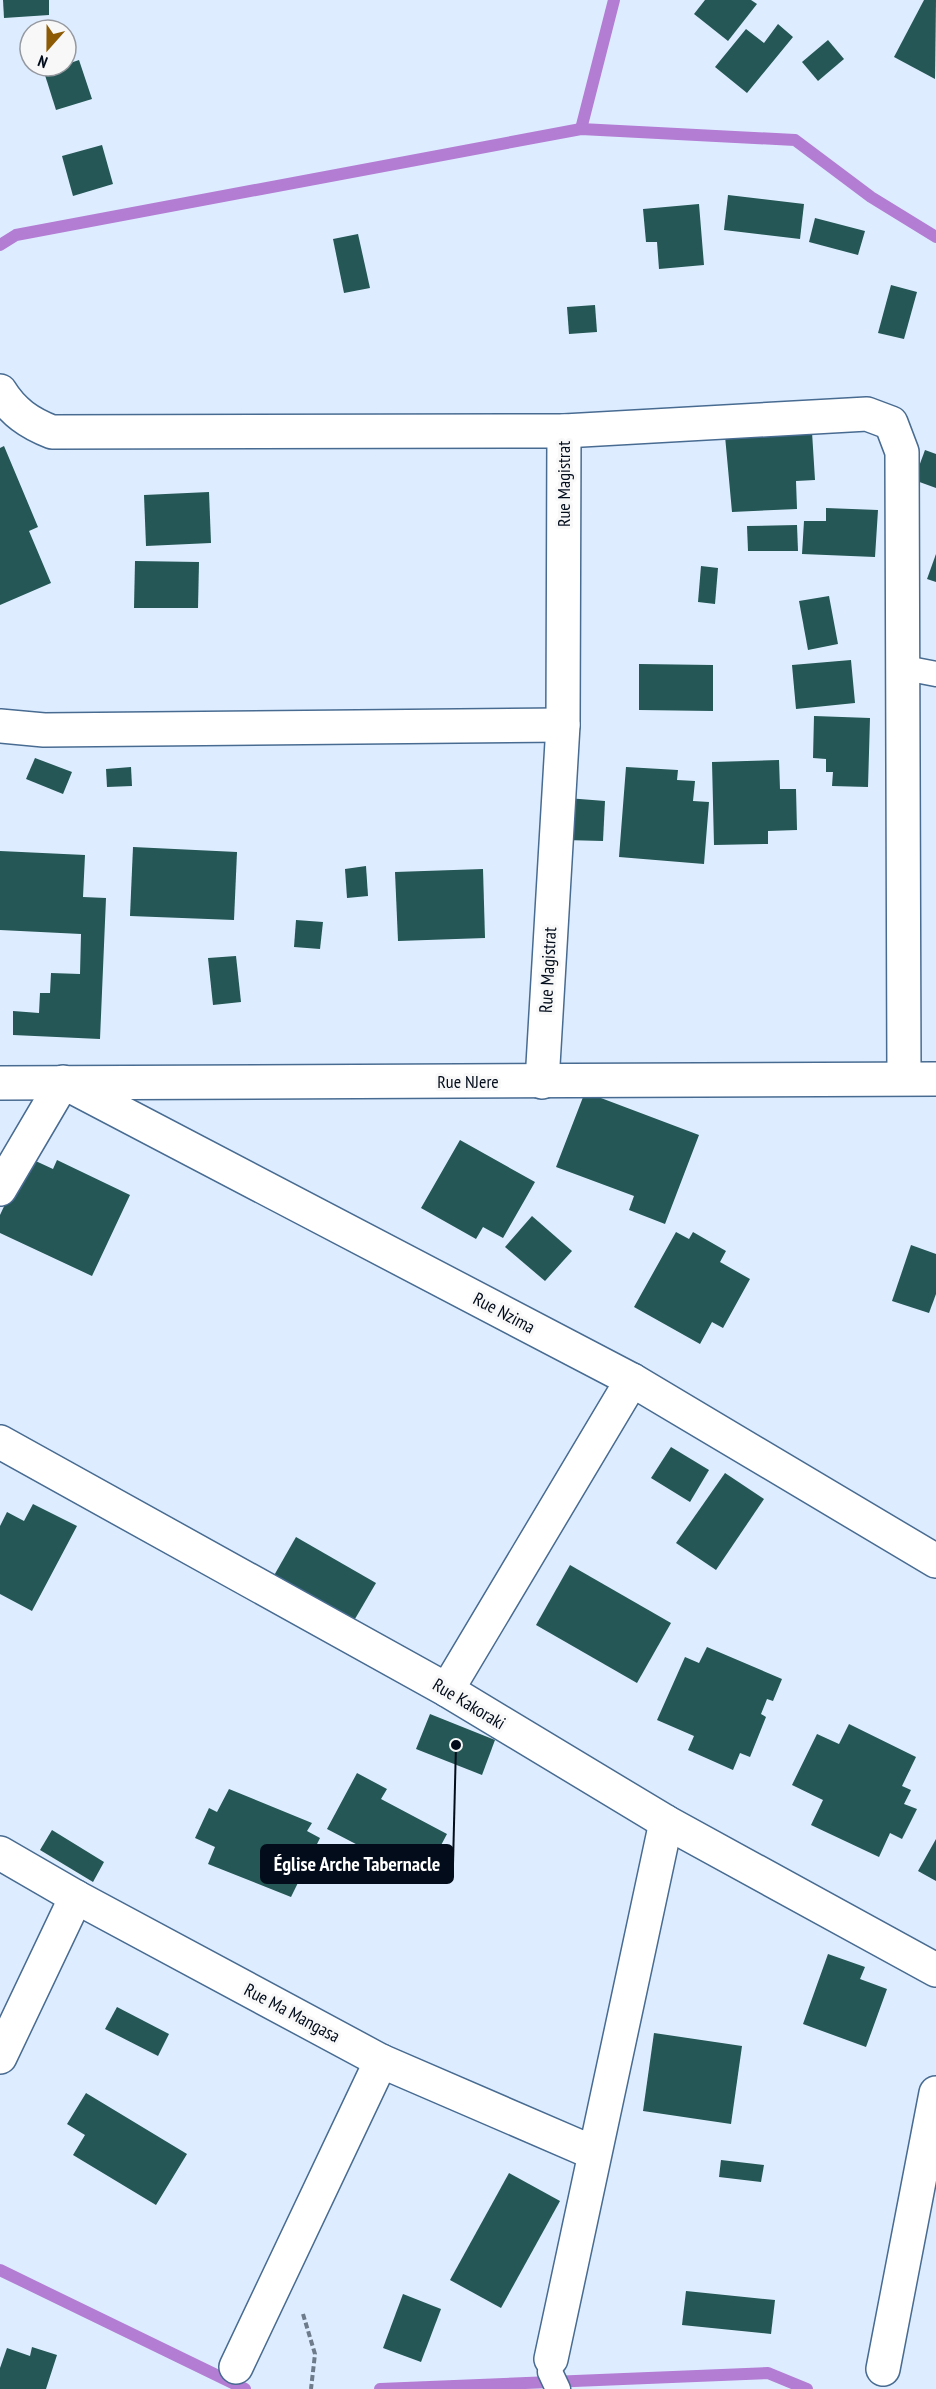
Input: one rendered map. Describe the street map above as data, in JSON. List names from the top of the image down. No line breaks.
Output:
{"streets":{"street":["Rue Magistrat","Rue NJere","Rue Nzima","Rue Kakoraki","Rue Ma Mangasa"]},"crossings":[["Rue Magistrat","Rue NJere"],["Rue NJere","Rue Nzima"]],"places":["Église Arche Tabernacle"],"north":"bottom"}
